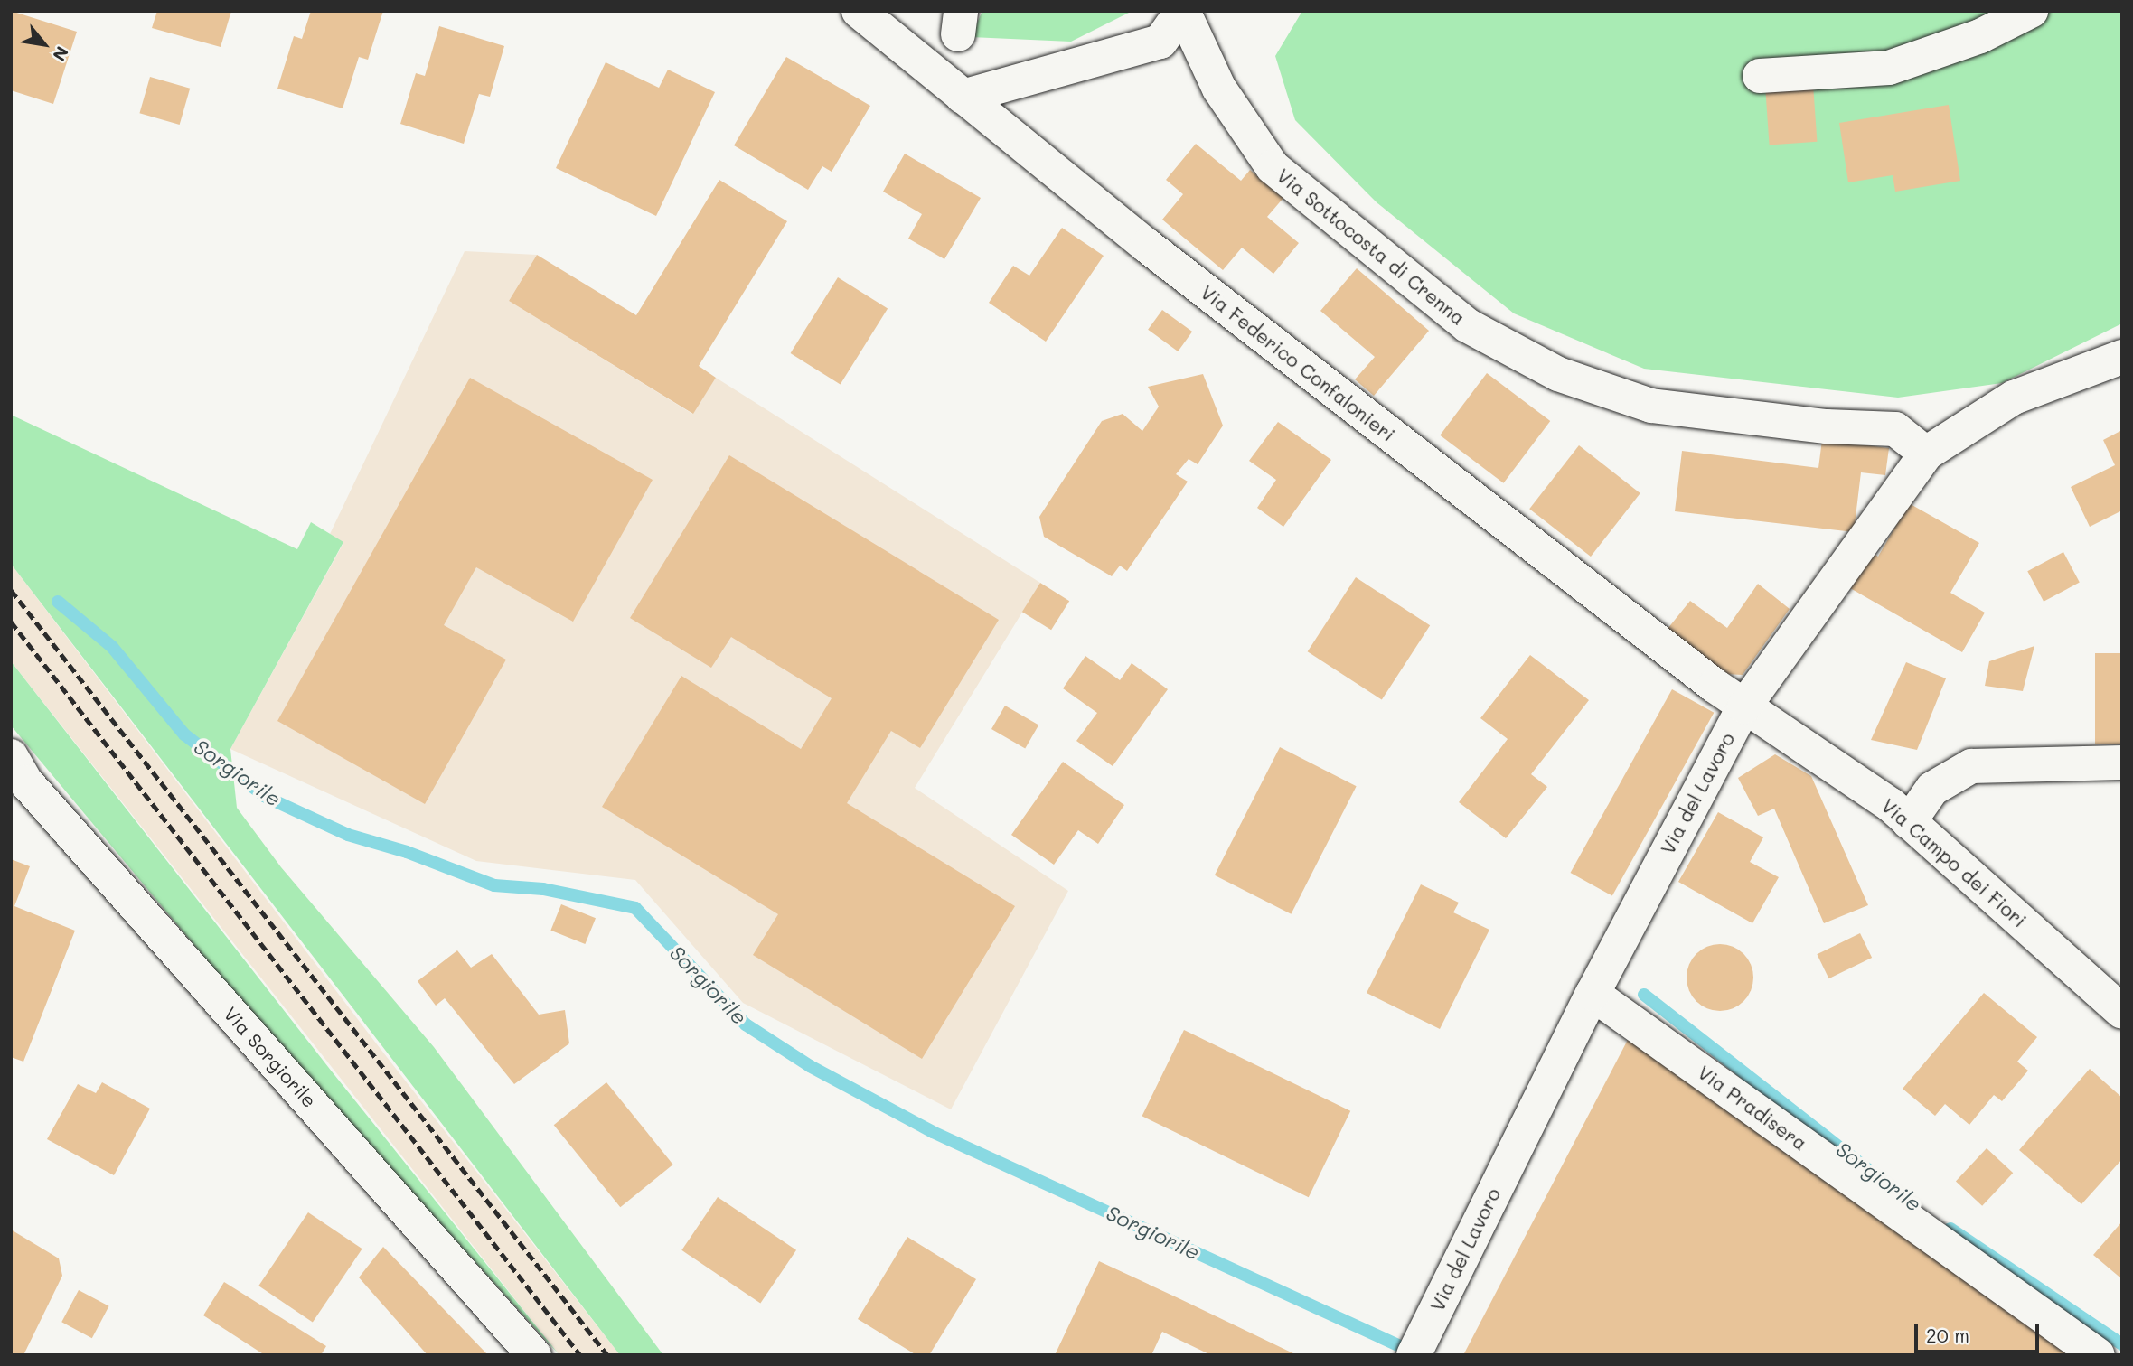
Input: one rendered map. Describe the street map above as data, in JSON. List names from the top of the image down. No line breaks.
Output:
{"streets":{"street":["Via Sottocosta di Crenna","Via Federico Confalonieri","Via del Lavoro","Via Campo dei Fiori","Via Sorgiorile","Via Pradisera"]},"crossings":[["Via Sottocosta di Crenna","Via Federico Confalonieri"],["Via Sottocosta di Crenna","Via del Lavoro"],["Via Federico Confalonieri","Via del Lavoro"],["Via Federico Confalonieri","Via Campo dei Fiori"],["Via del Lavoro","Via Campo dei Fiori"],["Via del Lavoro","Via Pradisera"]],"water":["Sorgiorile"],"scale_bar":"20 m","north":"bottom right"}
